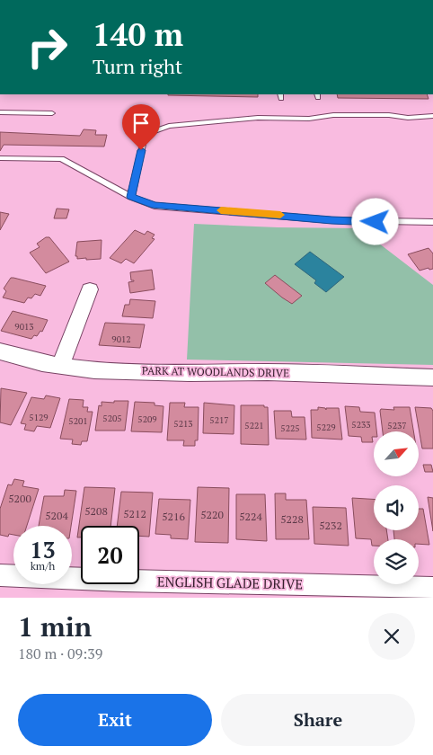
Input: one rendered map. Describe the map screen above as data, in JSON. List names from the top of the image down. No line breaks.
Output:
{"streets":{"street":["PARK AT WOODLANDS DRIVE","ENGLISH GLADE DRIVE"]},"house_numbers":["9013","9012","5129","5205","5209","5217","5201","5213","5233","5221","5237","5229","5225","5200","5208","5212","5220","5204","5216","5224","5228","5232"],"north":"top right","page":{"turn":["140 m","Turn right"],"speed":"13 km/h","limit":"20","heading":["1 min","180 m · 09:39"],"buttons":["Exit","Share"]}}
